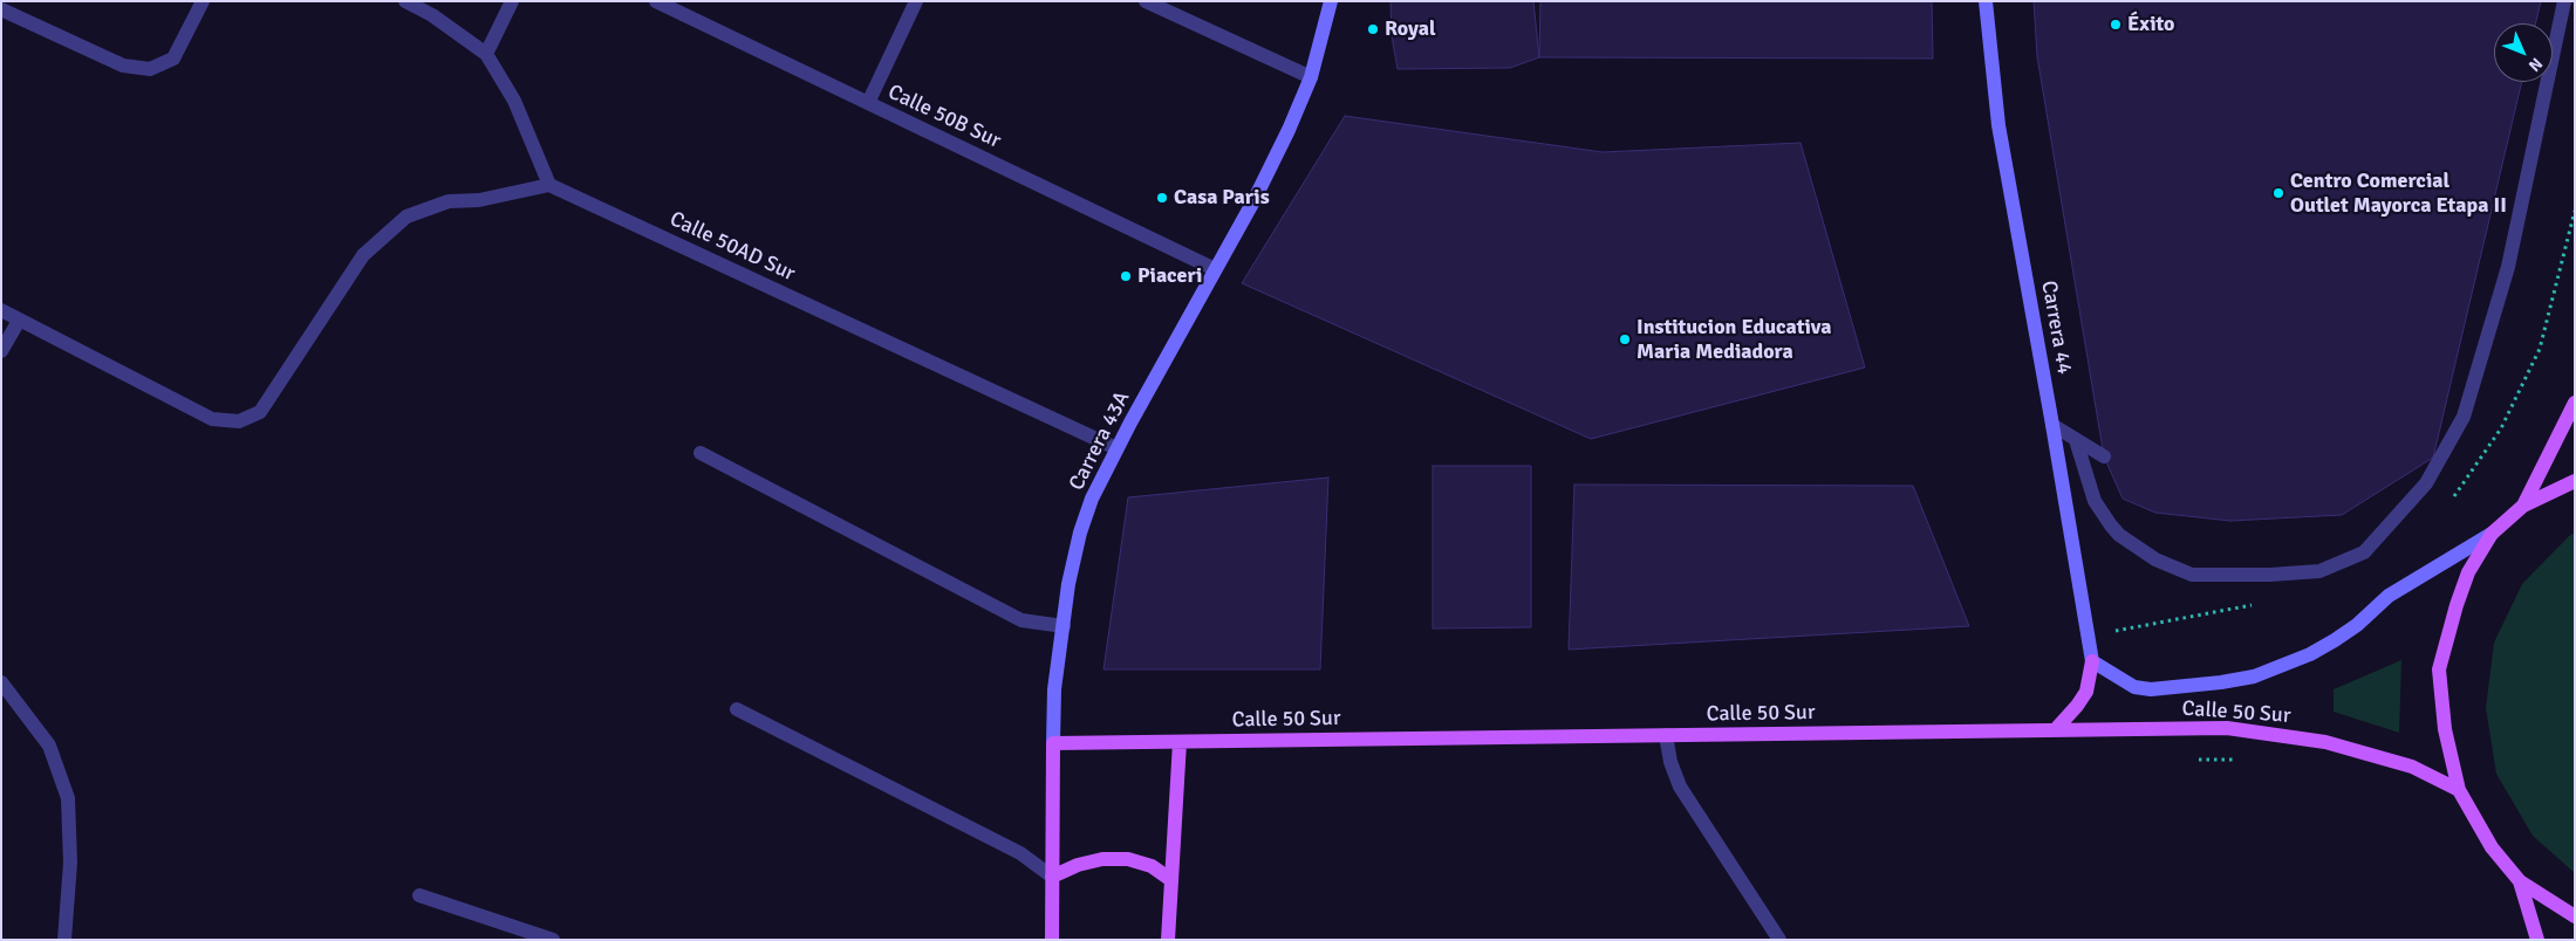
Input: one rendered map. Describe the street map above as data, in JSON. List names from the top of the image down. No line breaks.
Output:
{"streets":{"main road":["Carrera 44","Carrera 43A","Calle 50 Sur"],"street":["Calle 50B Sur","Calle 50AD Sur"]},"crossings":[["Calle 50B Sur","Carrera 43A"],["Calle 50AD Sur","Carrera 43A"],["Carrera 44","Calle 50 Sur"],["Carrera 43A","Calle 50 Sur"]],"places":["Éxito","Royal","Centro Comercial Outlet Mayorca Etapa II","Casa Paris","Piaceri","Institucion Educativa Maria Mediadora"],"north":"bottom right"}
